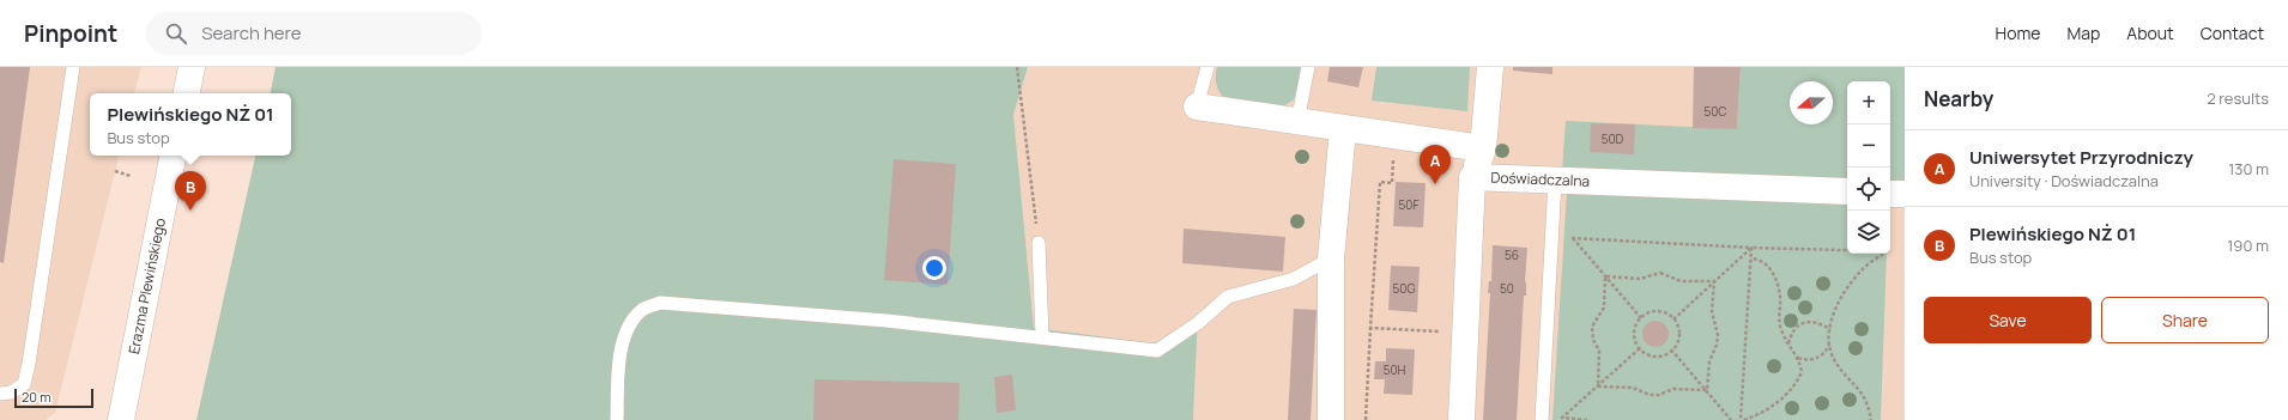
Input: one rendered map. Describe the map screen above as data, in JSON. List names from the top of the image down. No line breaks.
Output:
{"streets":{"street":["Doświadczalna","Erazma Plewińskiego"]},"house_numbers":["50C","50D","50F","56","50G","50","50H"],"scale_bar":"20 m","north":"left","page":{"header":"Pinpoint","search":"Search here","nav":["Home","Map","About","Contact"],"heading":["Nearby","2 results"],"map_buttons":["+","−"],"popup":["Plewińskiego NŻ 01","Bus stop"],"list":[{"mark":"A","name":"Uniwersytet Przyrodniczy","note":"University · Doświadczalna","value":"130 m"},{"mark":"B","name":"Plewińskiego NŻ 01","note":"Bus stop","value":"190 m"}],"pins":["A","B"],"buttons":["Save","Share"],"scale":"20 m"}}
